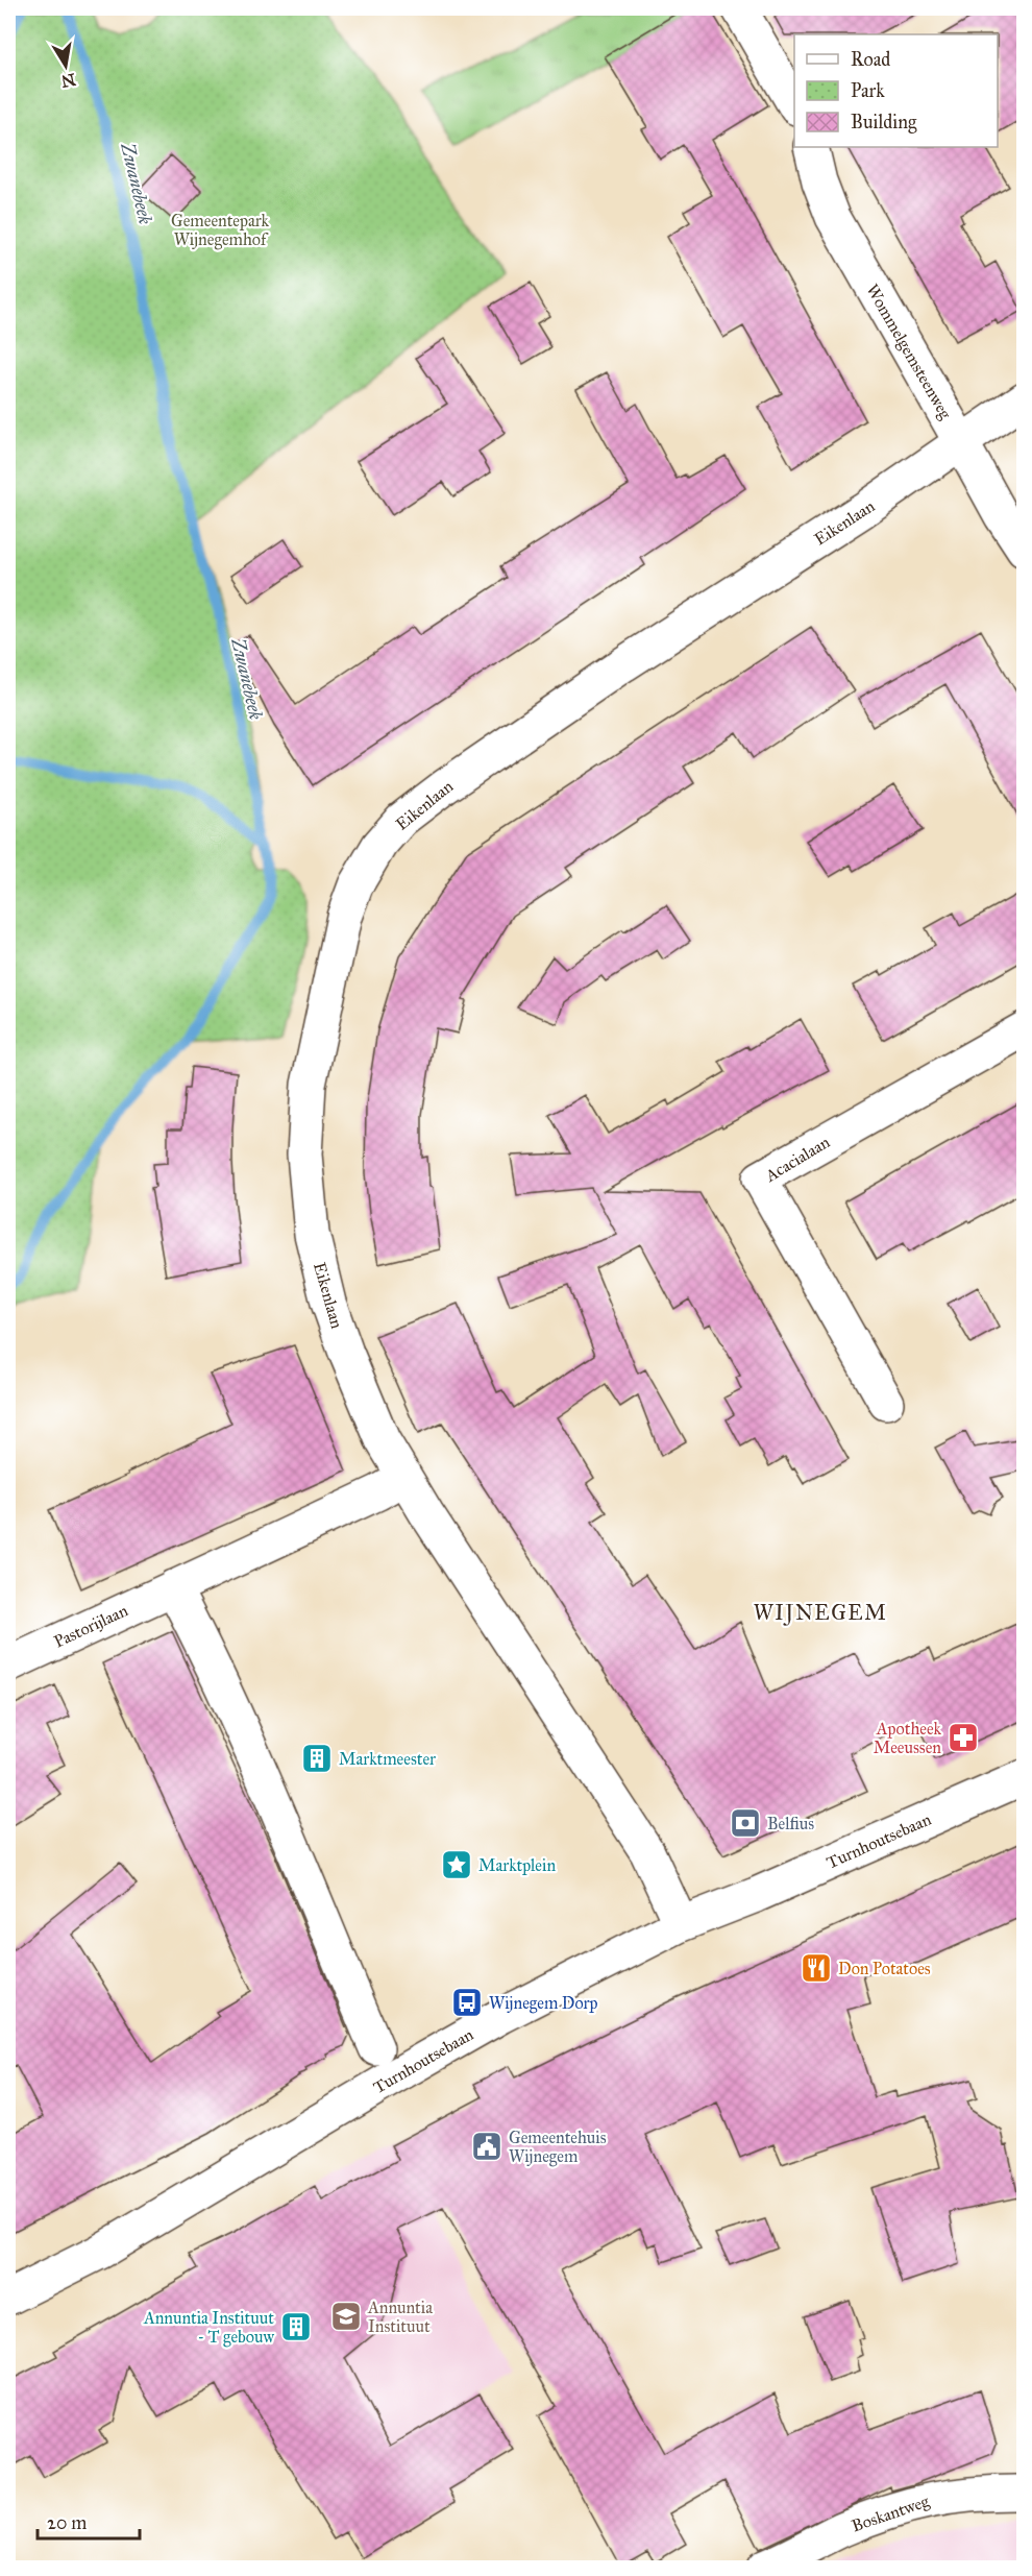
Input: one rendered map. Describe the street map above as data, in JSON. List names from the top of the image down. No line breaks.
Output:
{"streets":{"street":["Wommelgemsteenweg","Eikenlaan","Acacialaan","Pastorijlaan","Turnhoutsebaan","Boskantweg"]},"crossings":[["Wommelgemsteenweg","Eikenlaan"]],"districts":["WIJNEGEM"],"water":["Zwanebeek"],"parks":["Gemeentepark Wijnegemhof"],"places":{"pharmacy":["Apotheek Meeussen"],"building":["Marktmeester","Annuntia Instituut - T gebouw"],"bank":["Belfius"],"place":["Marktplein"],"restaurant":["Don Potatoes"],"bus stop":["Wijnegem Dorp"],"public building":["Gemeentehuis Wijnegem"],"school or university":["Annuntia Instituut"]},"legend":["Road","Park","Building"],"scale_bar":"20 m","north":"bottom"}
